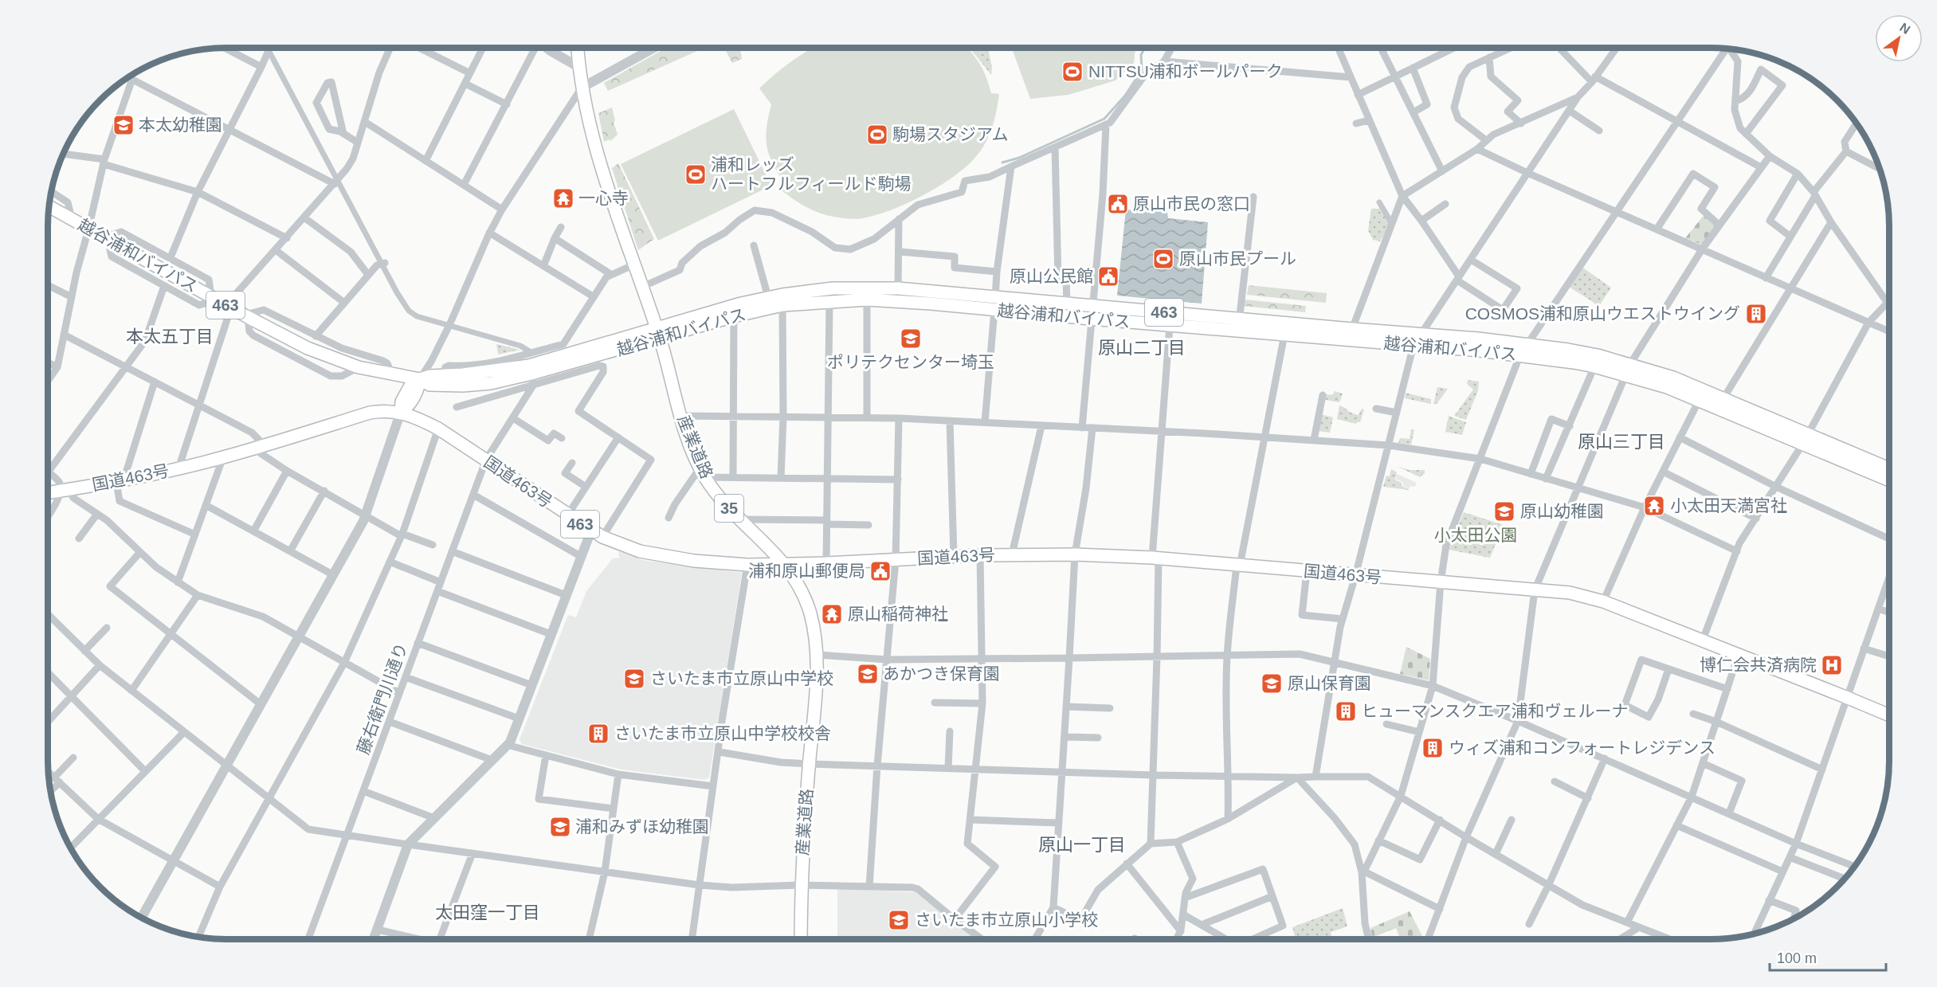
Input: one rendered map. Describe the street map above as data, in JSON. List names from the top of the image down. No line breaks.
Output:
{"streets":{"main road":["越谷浦和バイパス","463","産業道路","国道463号","35"],"street":["藤右衛門川通り"]},"crossings":[["越谷浦和バイパス","産業道路"],["越谷浦和バイパス","藤右衛門川通り"],["産業道路","国道463号"],["国道463号","藤右衛門川通り"]],"districts":["本太五丁目","原山二丁目","原山三丁目","原山一丁目","太田窪一丁目"],"parks":["小太田公園"],"places":{"sports":["NITTSU浦和ボールパーク","駒場スタジアム","浦和レッズ ハートフルフィールド駒場","原山市民プール"],"school or university":["本太幼稚園","ポリテクセンター埼玉","原山幼稚園","あかつき保育園","さいたま市立原山中学校","原山保育園","浦和みずほ幼稚園","さいたま市立原山小学校"],"temple":["一心寺","小太田天満宮社","原山稲荷神社"],"public building":["原山市民の窓口","原山公民館","浦和原山郵便局"],"building":["COSMOS浦和原山ウエストウイング","ヒューマンスクエア浦和ヴェルーナ","さいたま市立原山中学校校舎","ウィズ浦和コンフォートレジデンス"],"hospital":["博仁会共済病院"]},"scale_bar":"100 m","north":"top right"}
